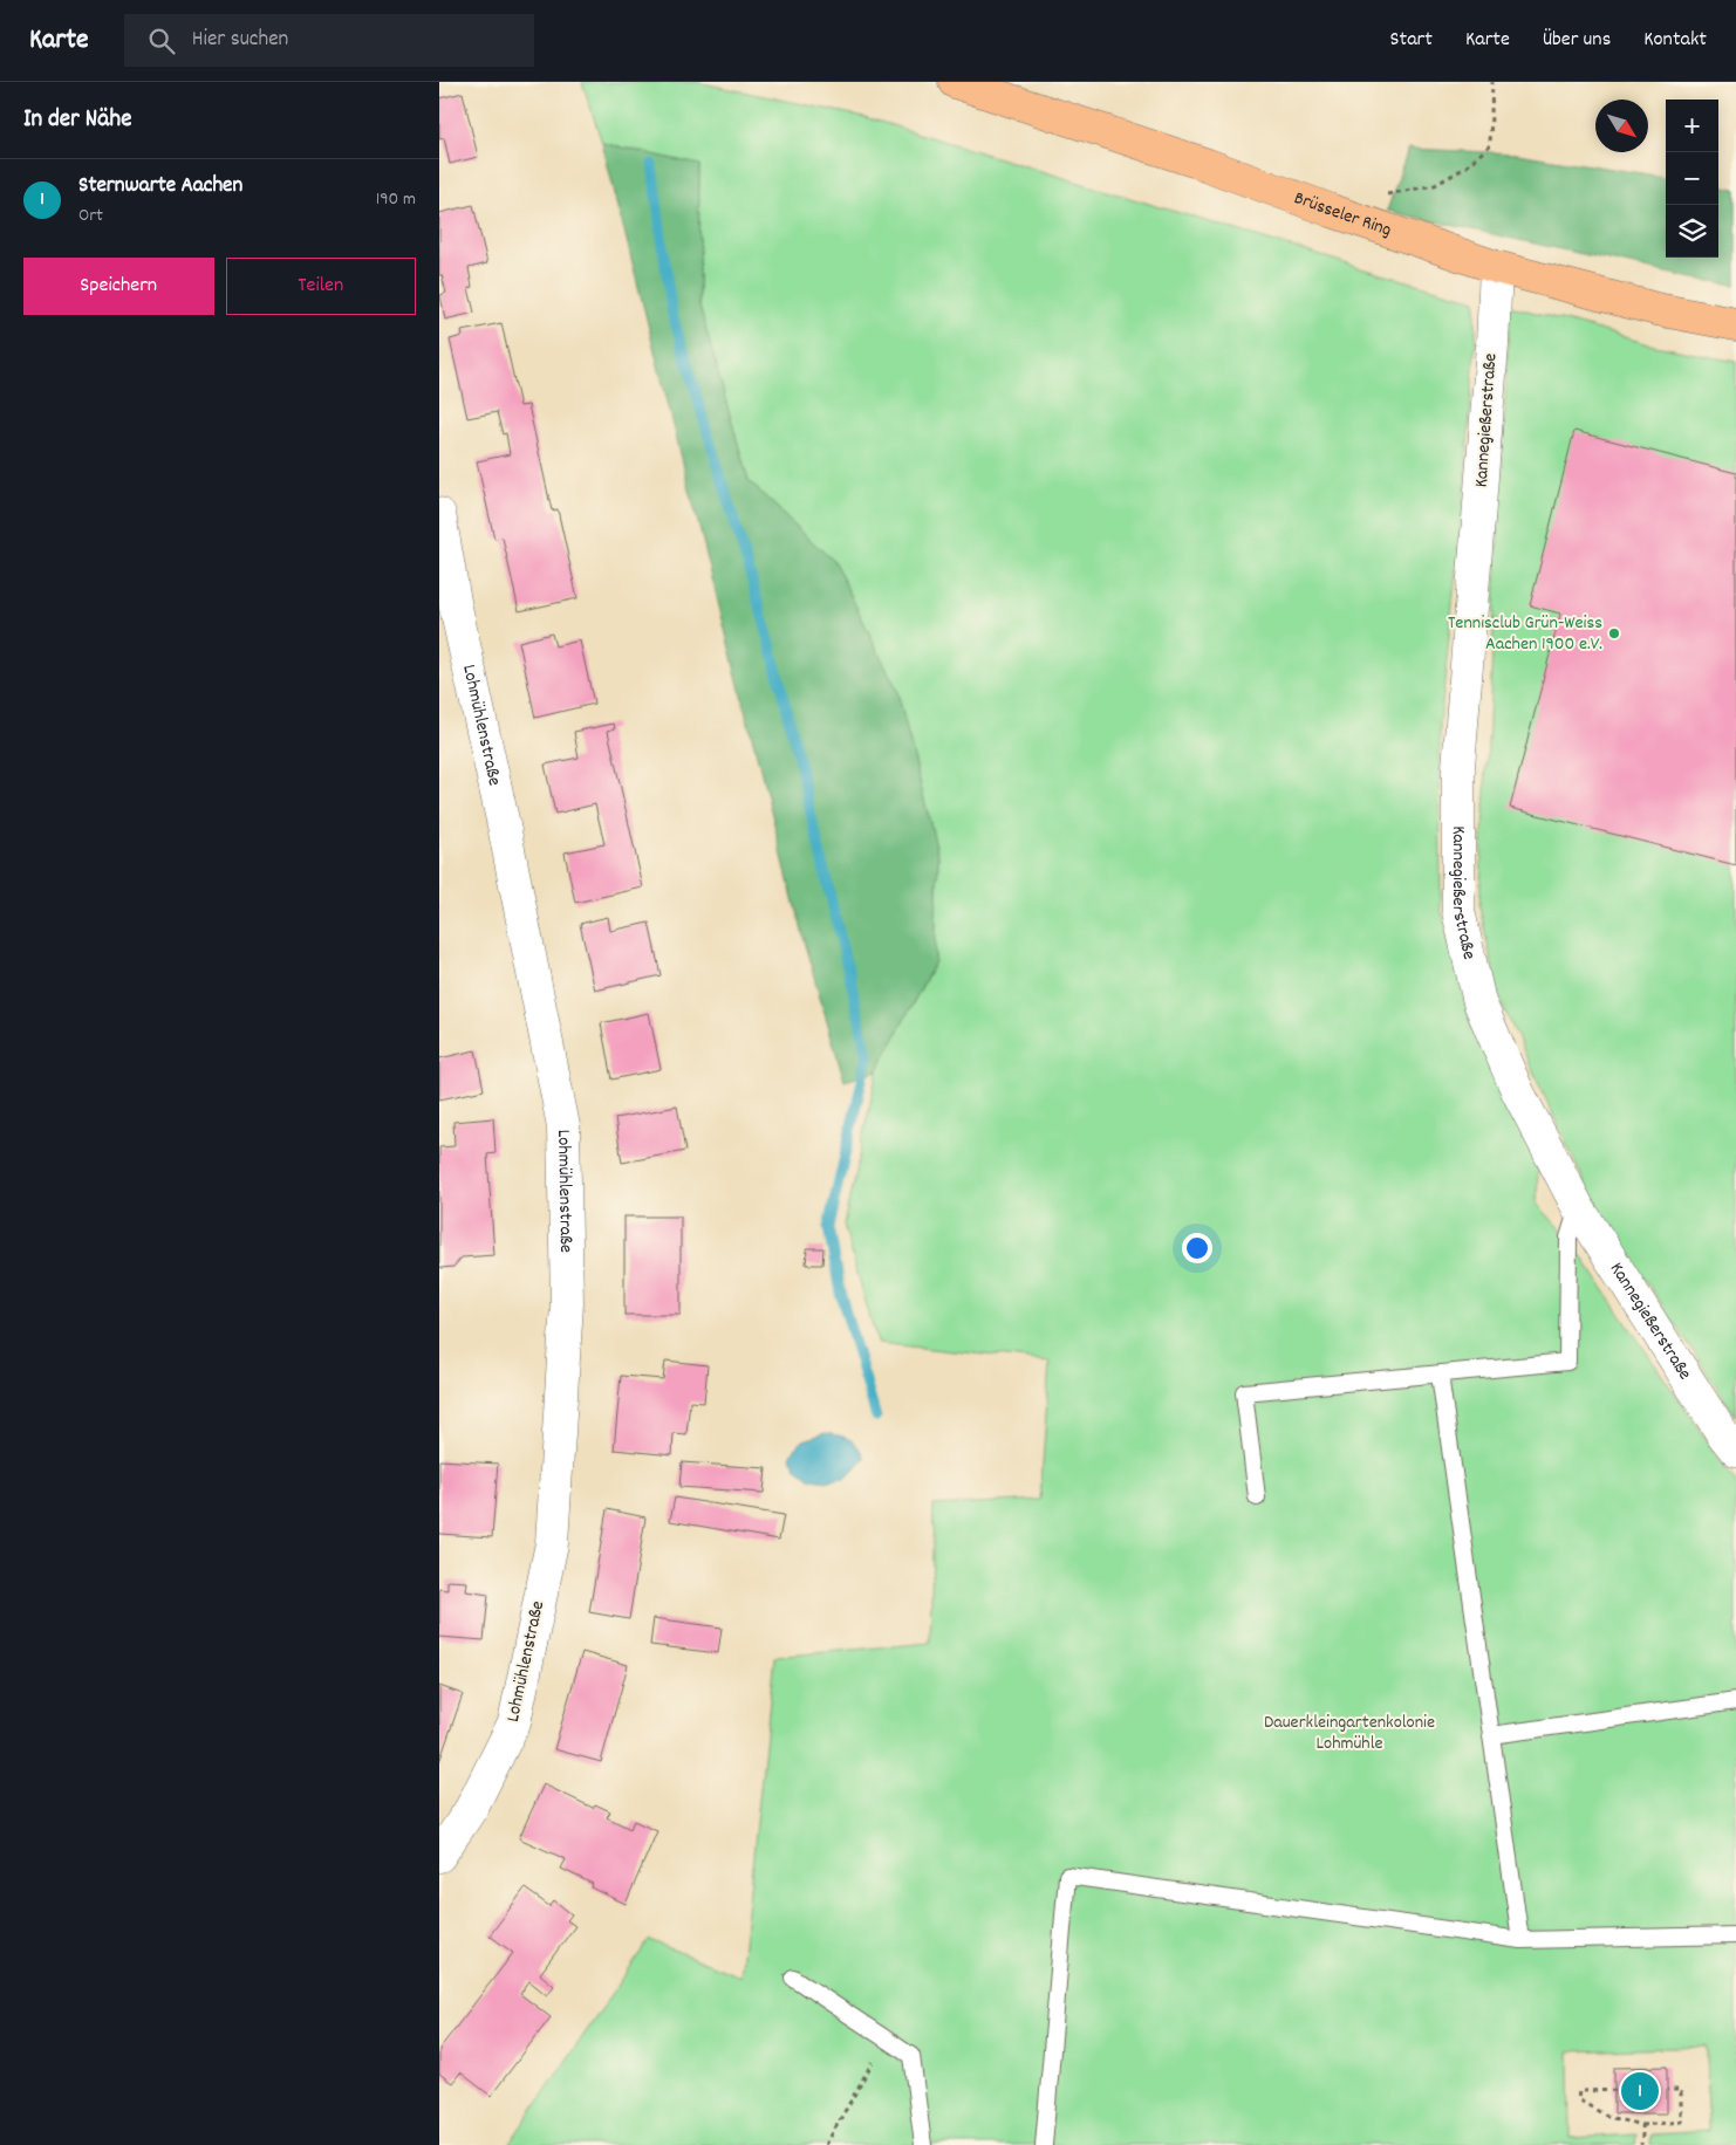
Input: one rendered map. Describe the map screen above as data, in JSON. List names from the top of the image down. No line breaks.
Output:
{"streets":{"main road":["Brüsseler Ring"],"street":["Kannegießerstraße","Lohmühlenstraße"]},"crossings":[["Brüsseler Ring","Kannegießerstraße"]],"parks":["Dauerkleingartenkolonie Lohmühle"],"places":["Tennisclub Grün-Weiss Aachen 1900 e.V."],"north":"bottom right","page":{"header":"Karte","search":"Hier suchen","nav":["Start","Karte","Über uns","Kontakt"],"heading":"In der Nähe","map_buttons":["+","−"],"list":[{"mark":"1","name":"Sternwarte Aachen","note":"Ort","value":"190 m"}],"buttons":["Speichern","Teilen"],"pins":"1"}}
